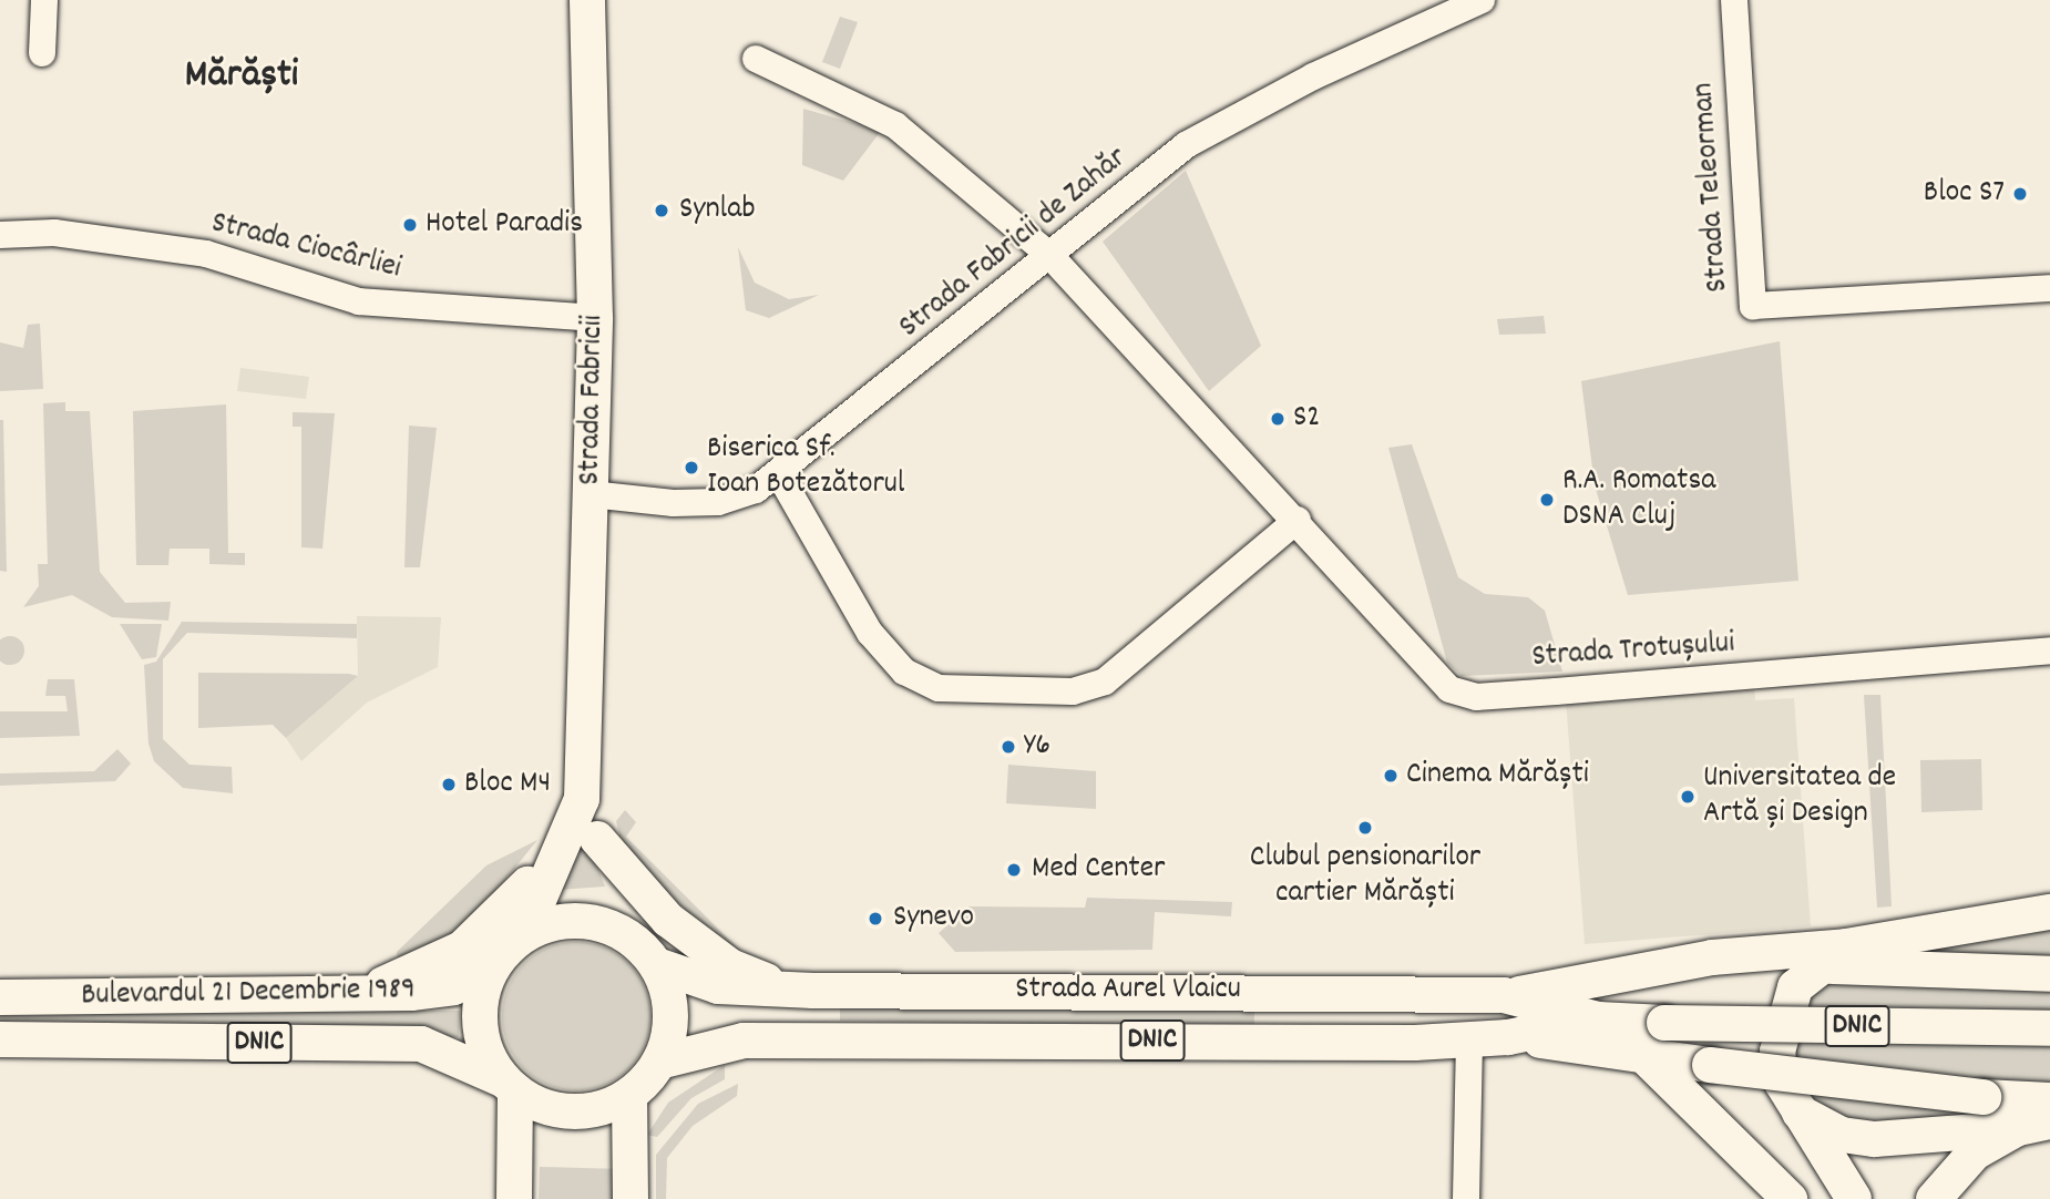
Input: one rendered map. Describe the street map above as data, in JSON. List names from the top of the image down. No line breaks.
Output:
{"streets":{"main road":["Strada Fabricii","Strada Aurel Vlaicu","Bulevardul 21 Decembrie 1989","DN1C"],"street":["Strada Teleorman","Strada Fabricii de Zahăr","Strada Ciocârliei","Strada Trotușului"]},"crossings":[["Strada Fabricii de Zahăr","Strada Fabricii"],["Strada Fabricii de Zahăr","Strada Trotușului"],["Strada Ciocârliei","Strada Fabricii"],["Strada Fabricii","Strada Aurel Vlaicu"],["Strada Fabricii","Bulevardul 21 Decembrie 1989"],["Strada Fabricii","DN1C"],["Strada Aurel Vlaicu","Bulevardul 21 Decembrie 1989"],["Strada Aurel Vlaicu","DN1C"],["Bulevardul 21 Decembrie 1989","DN1C"]],"districts":["Mărăști"],"places":["Bloc S7","Synlab","Hotel Paradis","S2","Biserica Sf. Ioan Botezătorul","R.A. Romatsa DSNA Cluj","Y6","Cinema Mărăști","Bloc M4","Universitatea de Artă și Design","Clubul pensionarilor cartier Mărăști","Med Center","Synevo"]}
